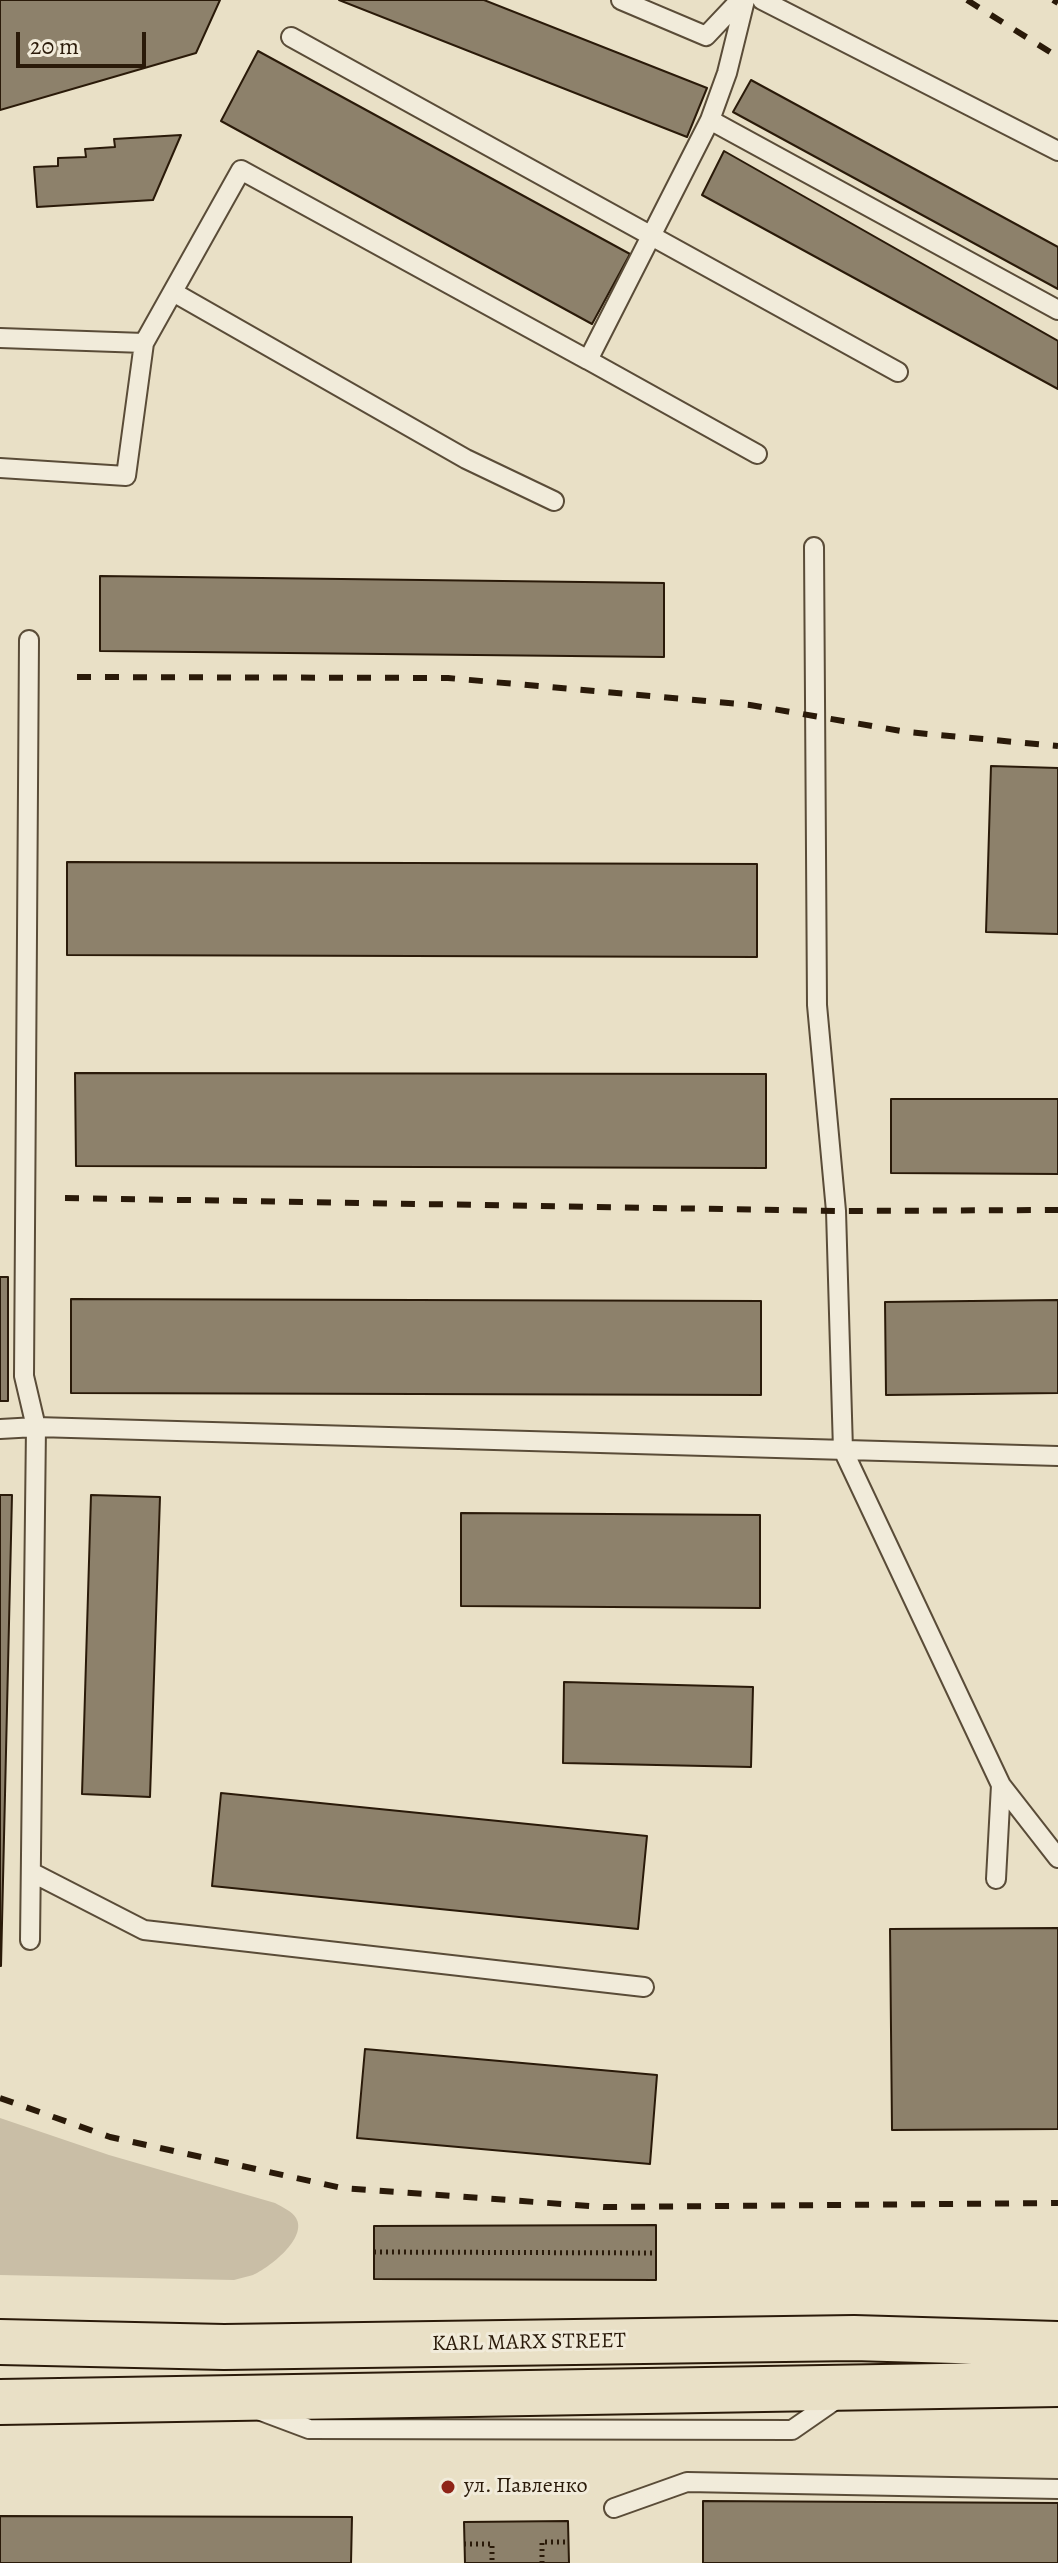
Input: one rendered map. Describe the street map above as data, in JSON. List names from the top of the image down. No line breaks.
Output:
{"streets":{"main road":["KARL MARX STREET"]},"places":["ул. Павленко"],"scale_bar":"20 m"}
